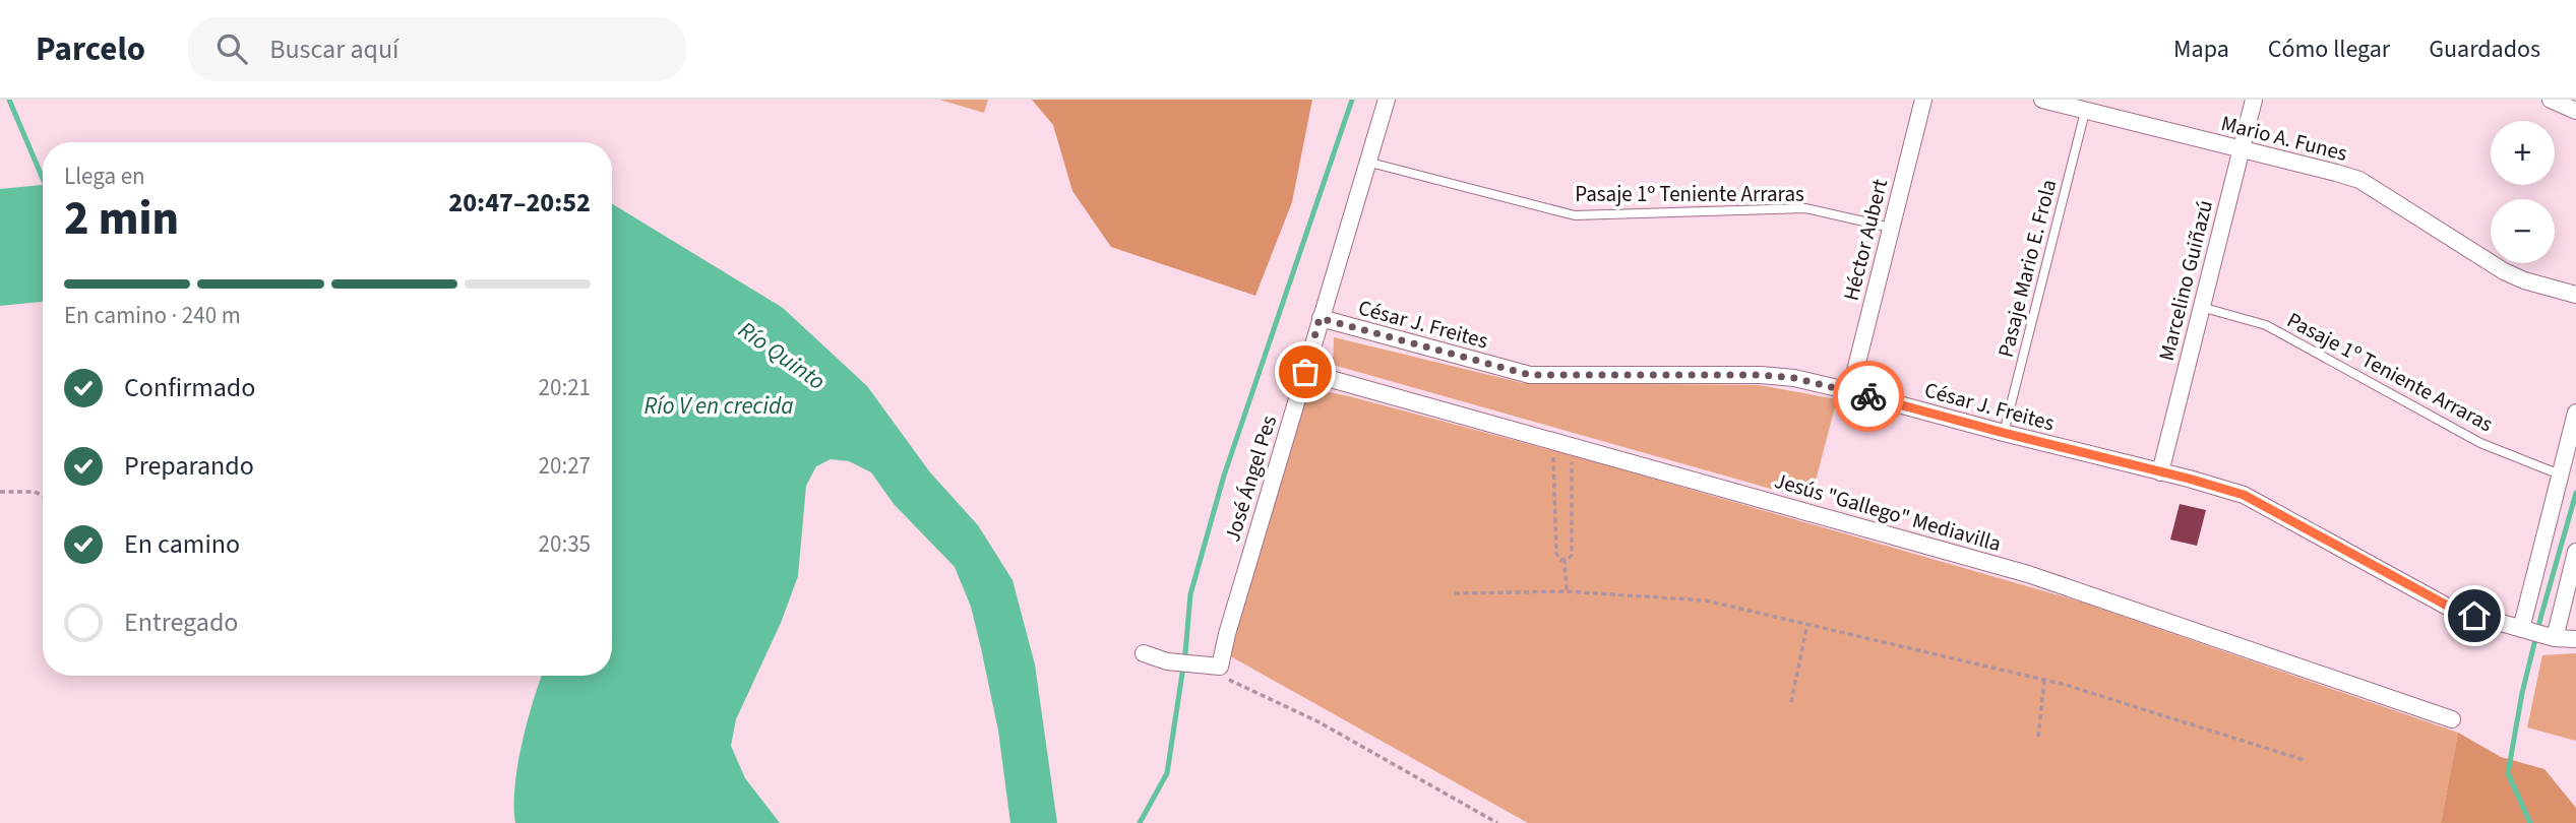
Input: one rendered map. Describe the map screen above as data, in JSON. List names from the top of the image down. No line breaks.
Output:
{"streets":{"street":["Mario A. Funes","Héctor Aubert","Marcelino Guiñazú","César J. Freites","José Ángel Pes","Jesús \"Gallego\" Mediavilla"],"lane":["Pasaje 1º Teniente Arraras","Pasaje Mario E. Frola"]},"crossings":[["Mario A. Funes","Pasaje Mario E. Frola"],["Mario A. Funes","Marcelino Guiñazú"],["Pasaje 1º Teniente Arraras","Héctor Aubert"],["Pasaje 1º Teniente Arraras","Marcelino Guiñazú"],["Pasaje 1º Teniente Arraras","José Ángel Pes"],["Héctor Aubert","César J. Freites"],["Pasaje Mario E. Frola","César J. Freites"],["Marcelino Guiñazú","César J. Freites"],["César J. Freites","José Ángel Pes"],["José Ángel Pes","Jesús \"Gallego\" Mediavilla"]],"water":["Río Quinto","Río V en crecida"],"page":{"header":"Parcelo","search":"Buscar aquí","nav":["Mapa","Cómo llegar","Guardados"],"map_buttons":["+","−"],"heading":["2 min","Llega en","20:47–20:52"],"bar":"En camino · 240 m","list":[["Confirmado","20:21"],["Preparando","20:27"],["En camino","20:35"],"Entregado"]}}
